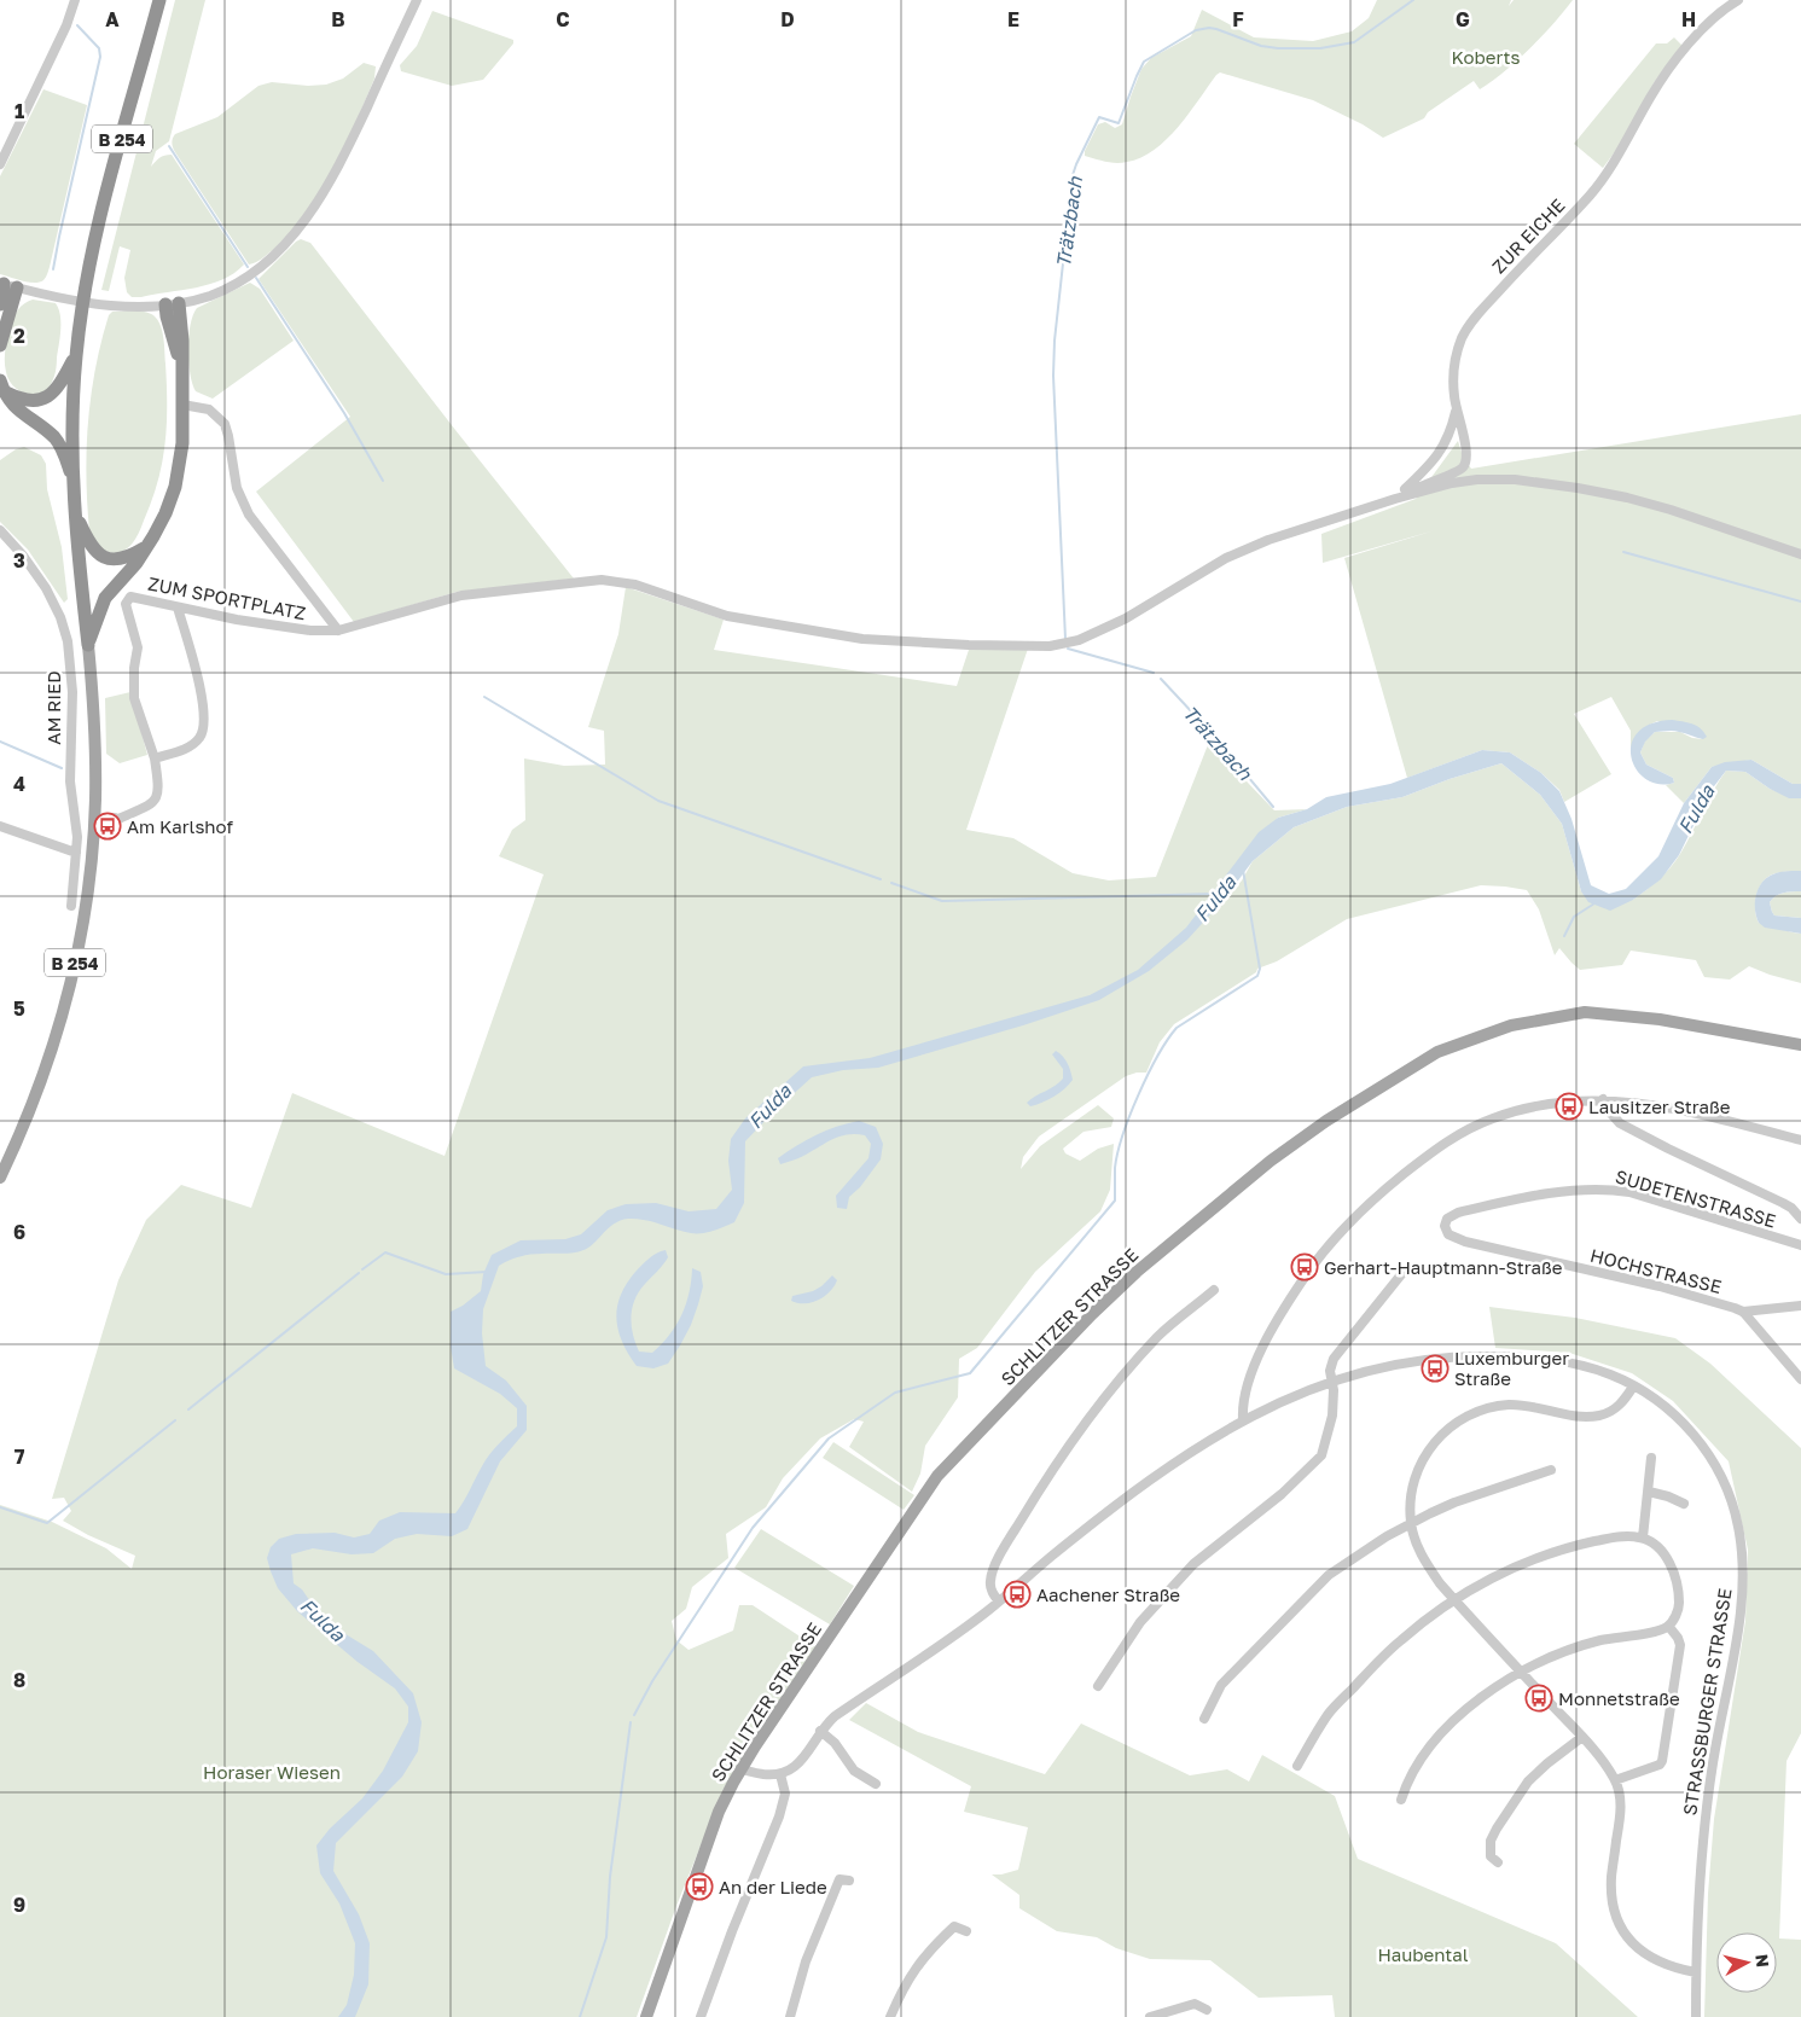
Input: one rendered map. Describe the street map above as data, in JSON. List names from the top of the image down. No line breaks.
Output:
{"streets":{"highway":["B 254"],"main road":["SCHLITZER STRASSE"],"street":["ZUR EICHE","ZUM SPORTPLATZ","AM RIED","SUDETENSTRASSE","HOCHSTRASSE","STRASSBURGER STRASSE"]},"crossings":[["ZUR EICHE","ZUM SPORTPLATZ"],["SUDETENSTRASSE","HOCHSTRASSE"]],"water":["Trätzbach","Fulda"],"parks":["Koberts","Horaser Wiesen","Haubental"],"places":{"bus stop":["Am Karlshof","Lausitzer Straße","Gerhart-Hauptmann-Straße","Luxemburger Straße","Aachener Straße","Monnetstraße","An der Liede"]},"north":"right","grid":{"columns":["A","B","C","D","E","F","G","H"],"rows":["1","2","3","4","5","6","7","8","9"]}}
